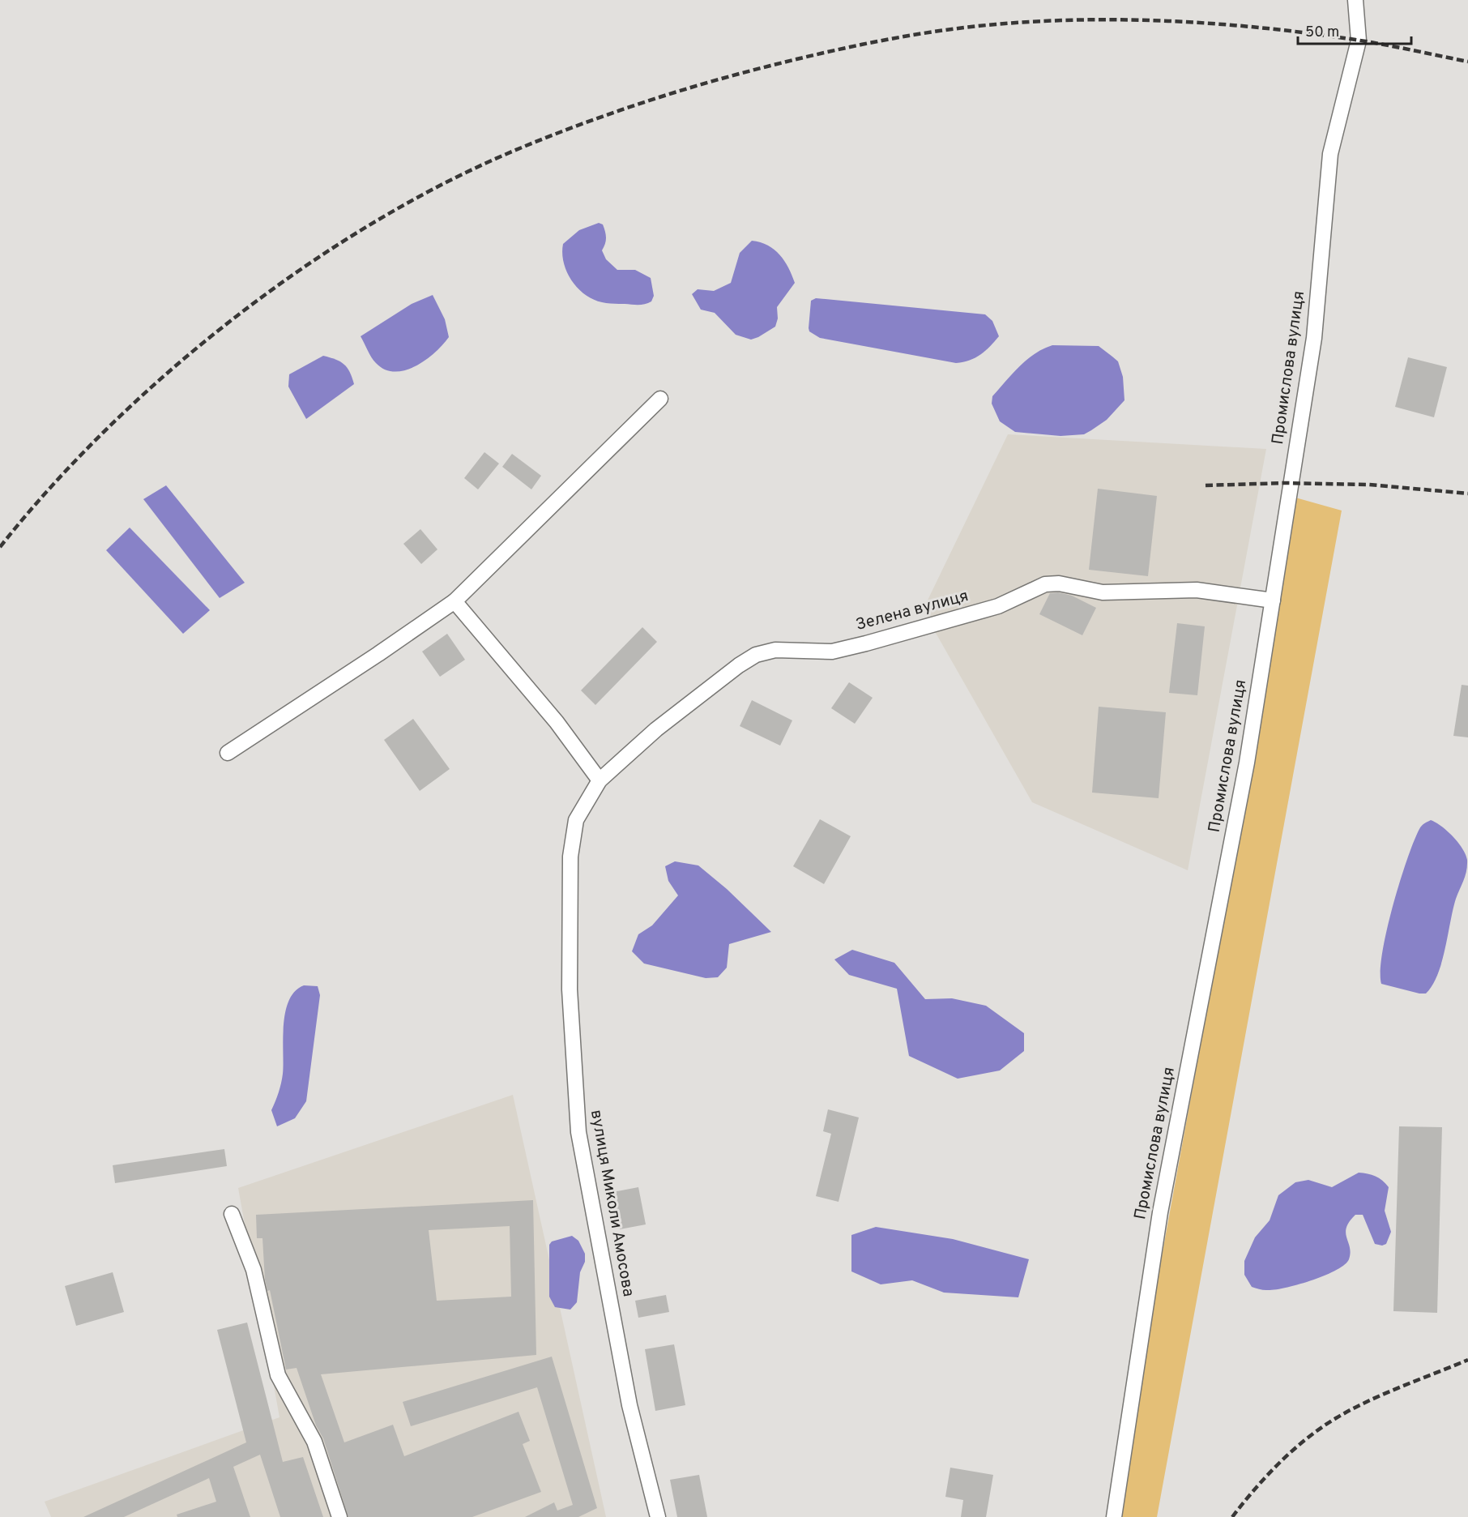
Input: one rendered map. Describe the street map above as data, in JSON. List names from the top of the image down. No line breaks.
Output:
{"streets":{"street":["Промислова вулиця","Зелена вулиця","вулиця Миколи Амосова"]},"crossings":[["Промислова вулиця","Зелена вулиця"],["Зелена вулиця","вулиця Миколи Амосова"]],"scale_bar":"50 m"}
